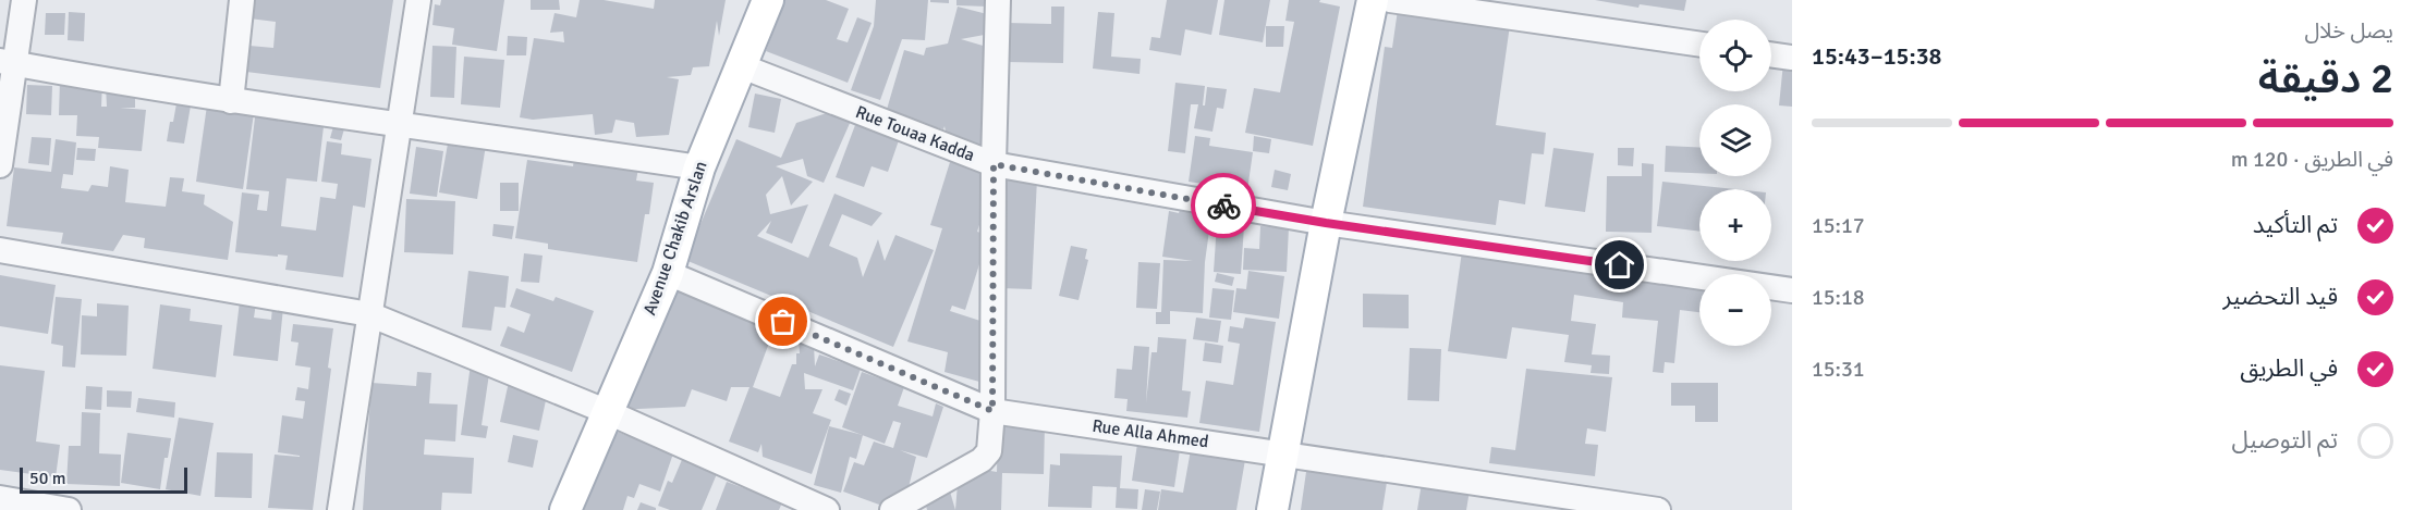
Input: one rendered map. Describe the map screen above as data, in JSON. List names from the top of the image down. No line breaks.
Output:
{"streets":{"main road":["Avenue Chakib Arslan"],"street":["Rue Touaa Kadda","Rue Alla Ahmed"]},"crossings":[["Rue Touaa Kadda","Avenue Chakib Arslan"],["Avenue Chakib Arslan","Rue Alla Ahmed"]],"scale_bar":"50 m","page":{"heading":["2 دقيقة","يصل خلال","15:38–15:43"],"map_buttons":["+","−"],"bar":"في الطريق · 120 m","list":[["تم التأكيد","15:17"],["قيد التحضير","15:18"],["في الطريق","15:31"],"تم التوصيل"],"scale":"50 m"}}
